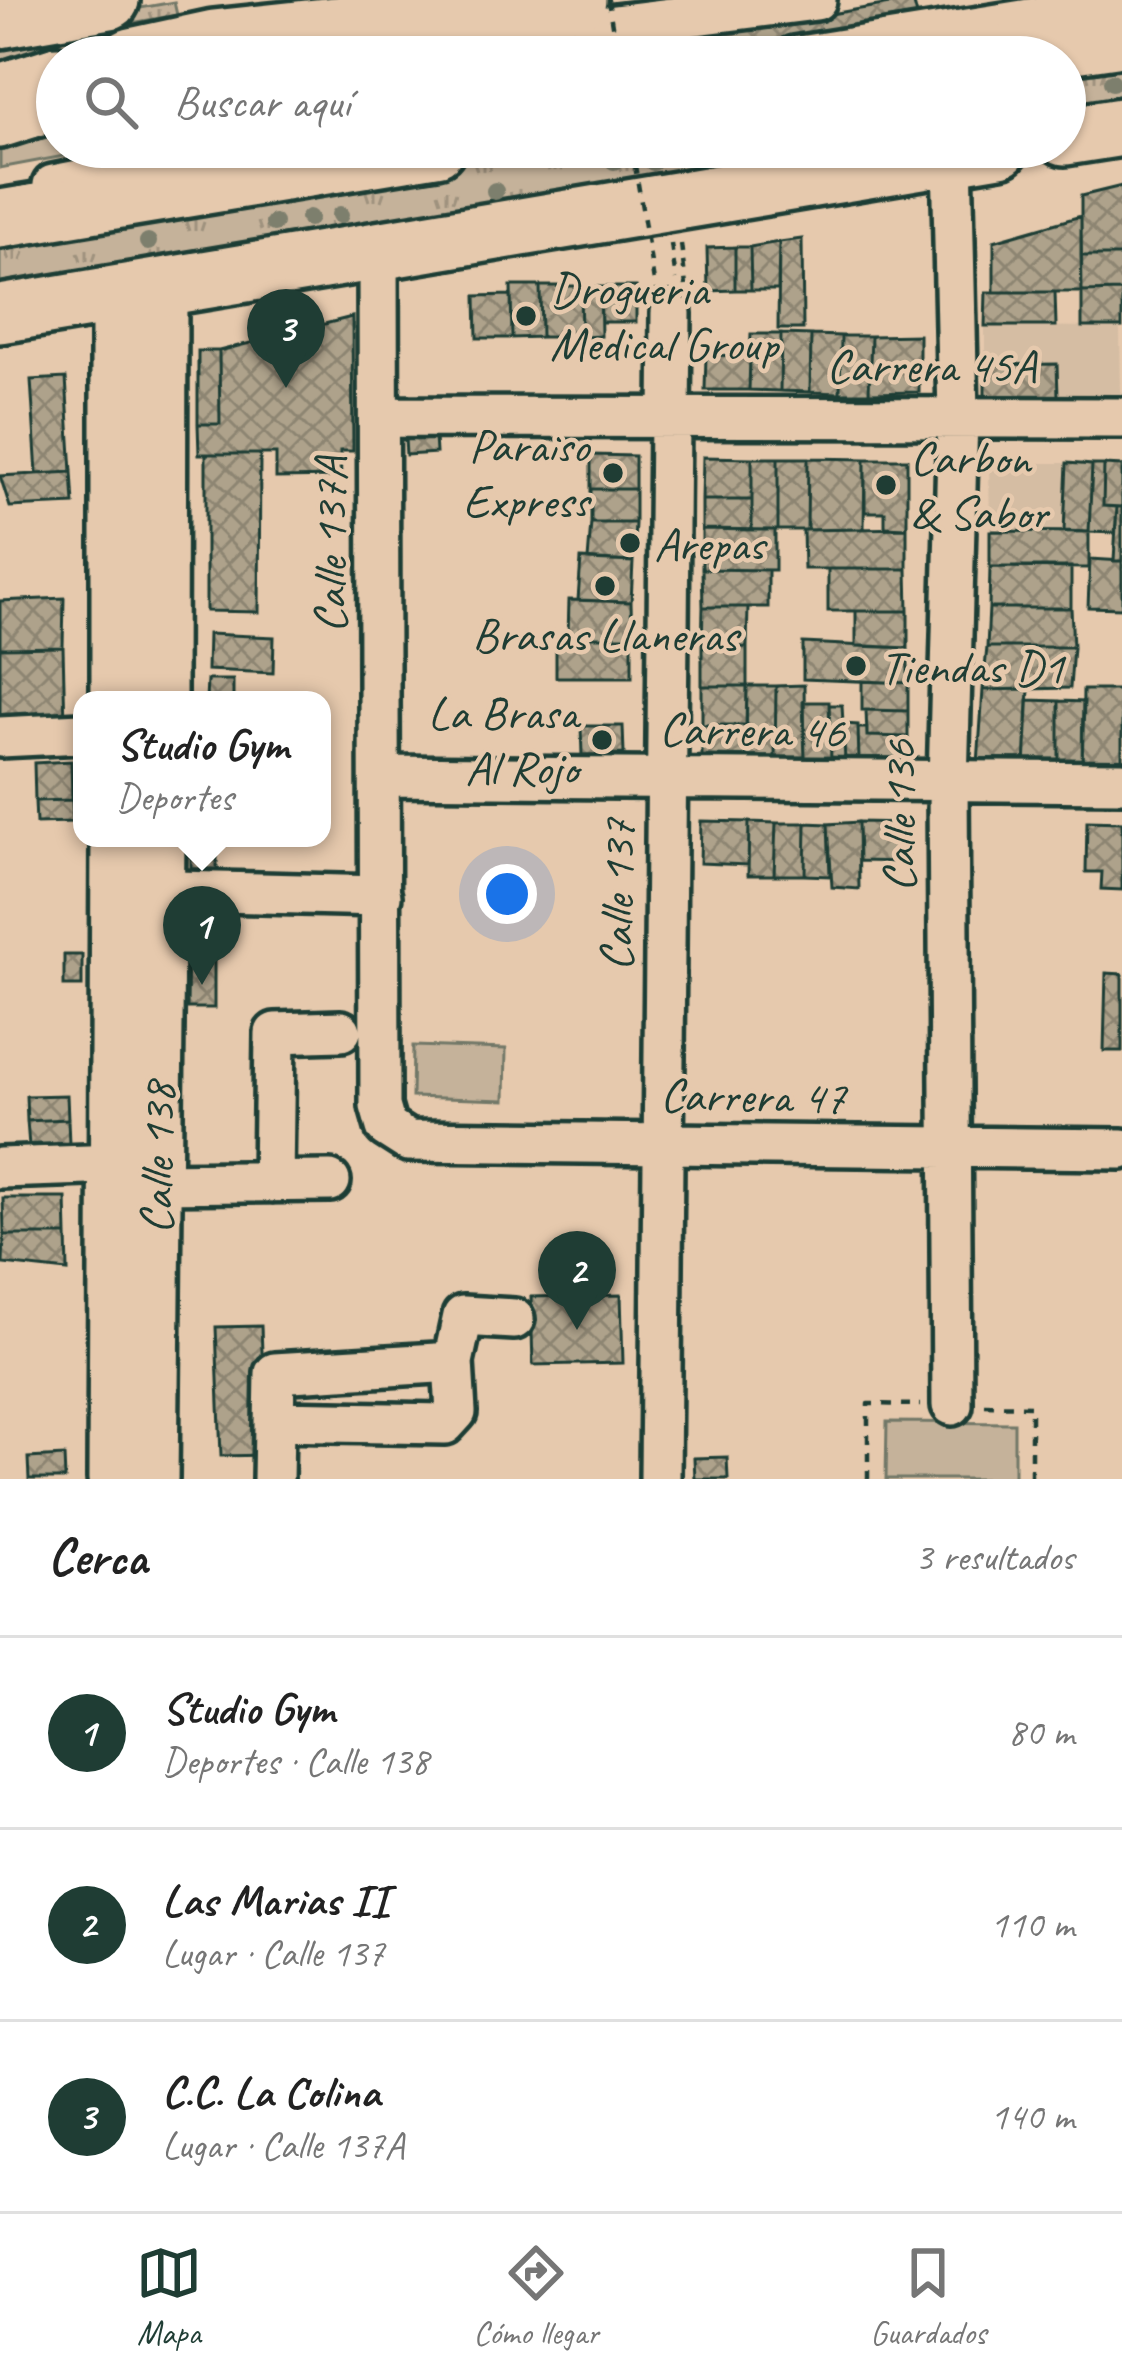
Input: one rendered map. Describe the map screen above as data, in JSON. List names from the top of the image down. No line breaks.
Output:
{"streets":{"main road":["Calle 138"],"street":["Carrera 45A","Calle 137A","Carrera 46","Calle 136","Calle 137","Carrera 47"]},"crossings":[["Carrera 45A","Calle 137A"],["Carrera 45A","Calle 136"],["Carrera 45A","Calle 137"],["Calle 137A","Carrera 46"],["Calle 137A","Carrera 47"],["Carrera 46","Calle 136"],["Carrera 46","Calle 137"],["Calle 136","Carrera 47"],["Calle 137","Carrera 47"]],"places":["Drogueria Medical Group","Paraiso Express","Carbon & Sabor","Arepas","Brasas Llaneras","Tiendas D1","La Brasa Al Rojo"],"page":{"search":"Buscar aquí","pins":["3","1","2"],"popup":["Studio Gym","Deportes"],"heading":["Cerca","3 resultados"],"list":[{"mark":"1","name":"Studio Gym","note":"Deportes · Calle 138","value":"80 m"},{"mark":"2","name":"Las Marias II","note":"Lugar · Calle 137","value":"110 m"},{"mark":"3","name":"C.C. La Colina","note":"Lugar · Calle 137A","value":"140 m"}],"nav":["Mapa","Cómo llegar","Guardados"]}}
